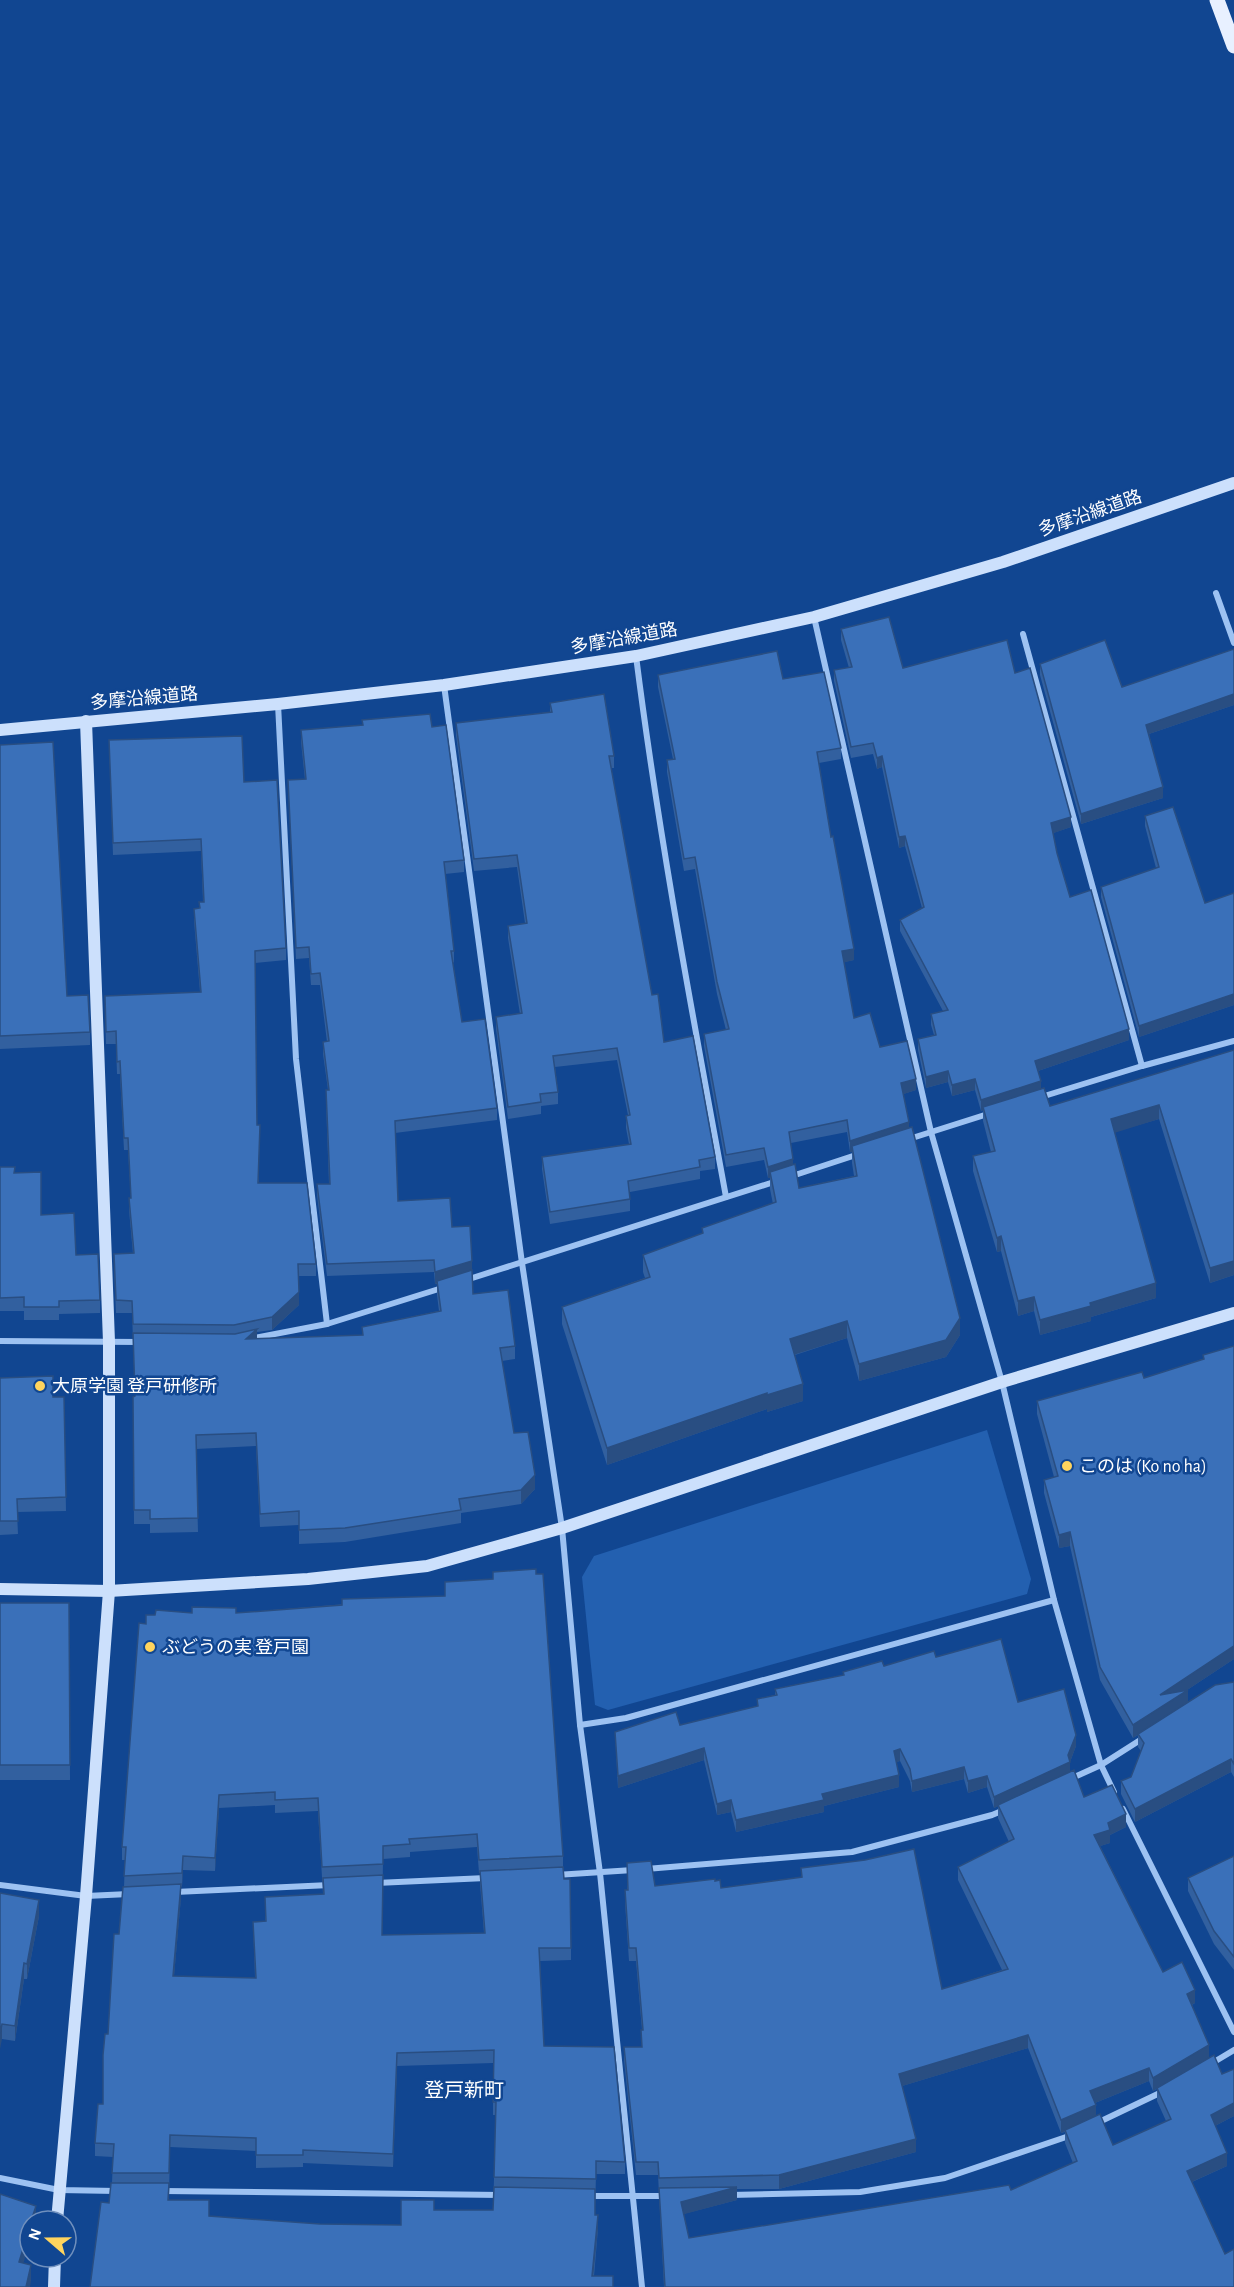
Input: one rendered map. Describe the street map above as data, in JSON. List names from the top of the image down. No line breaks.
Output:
{"streets":{"street":["多摩沿線道路"]},"districts":["登戸新町"],"places":["大原学園 登戸研修所","このは (Ko no ha)","ぶどうの実 登戸園"],"north":"left"}
